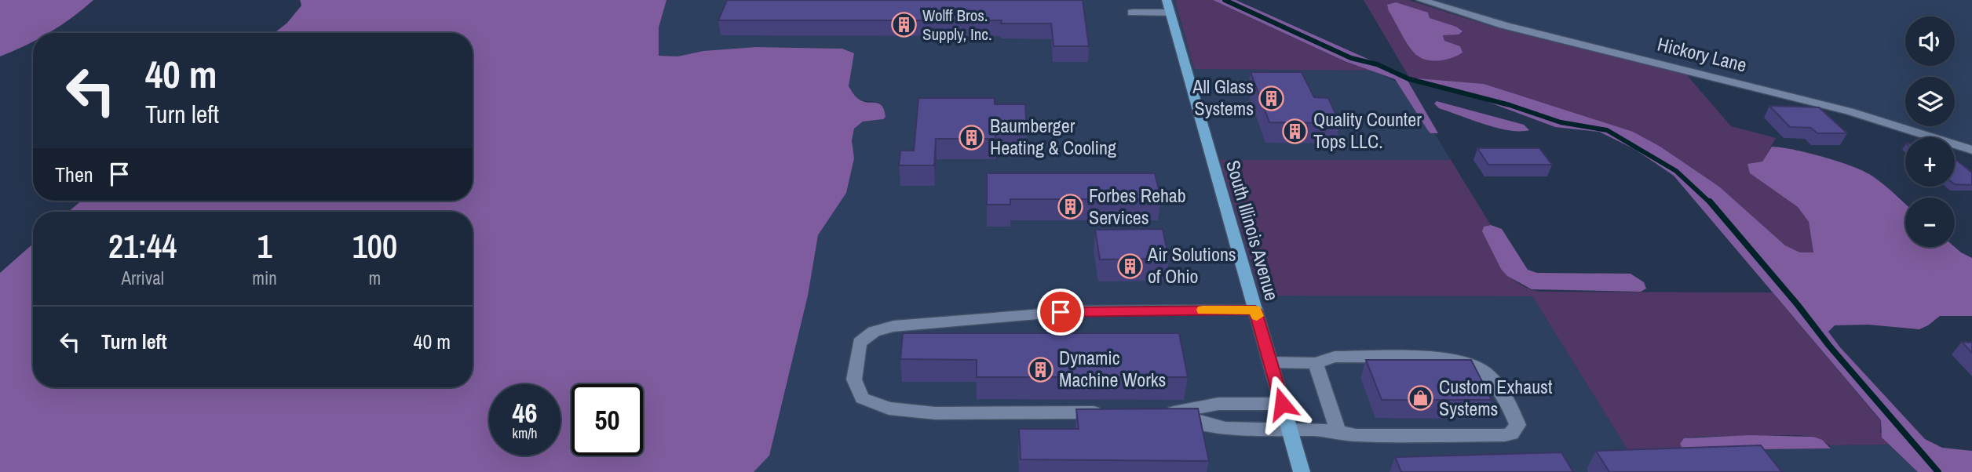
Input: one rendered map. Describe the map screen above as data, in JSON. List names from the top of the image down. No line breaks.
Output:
{"streets":{"main road":["South Illinois Avenue"],"street":["Hickory Lane"]},"places":{"building":["Wolff Bros. Supply, Inc.","All Glass Systems","Quality Counter Tops LLC.","Baumberger Heating & Cooling","Forbes Rehab Services","Air Solutions of Ohio","Dynamic Machine Works"],"shop":["Custom Exhaust Systems"]},"page":{"map_buttons":["+","−"],"turn":["40 m","Turn left"],"then":"Then","eta":["21:44","Arrival","1","min","100","m"],"list":[{"name":"Turn left","value":"40 m"}],"speed":"46 km/h","limit":"50"}}
